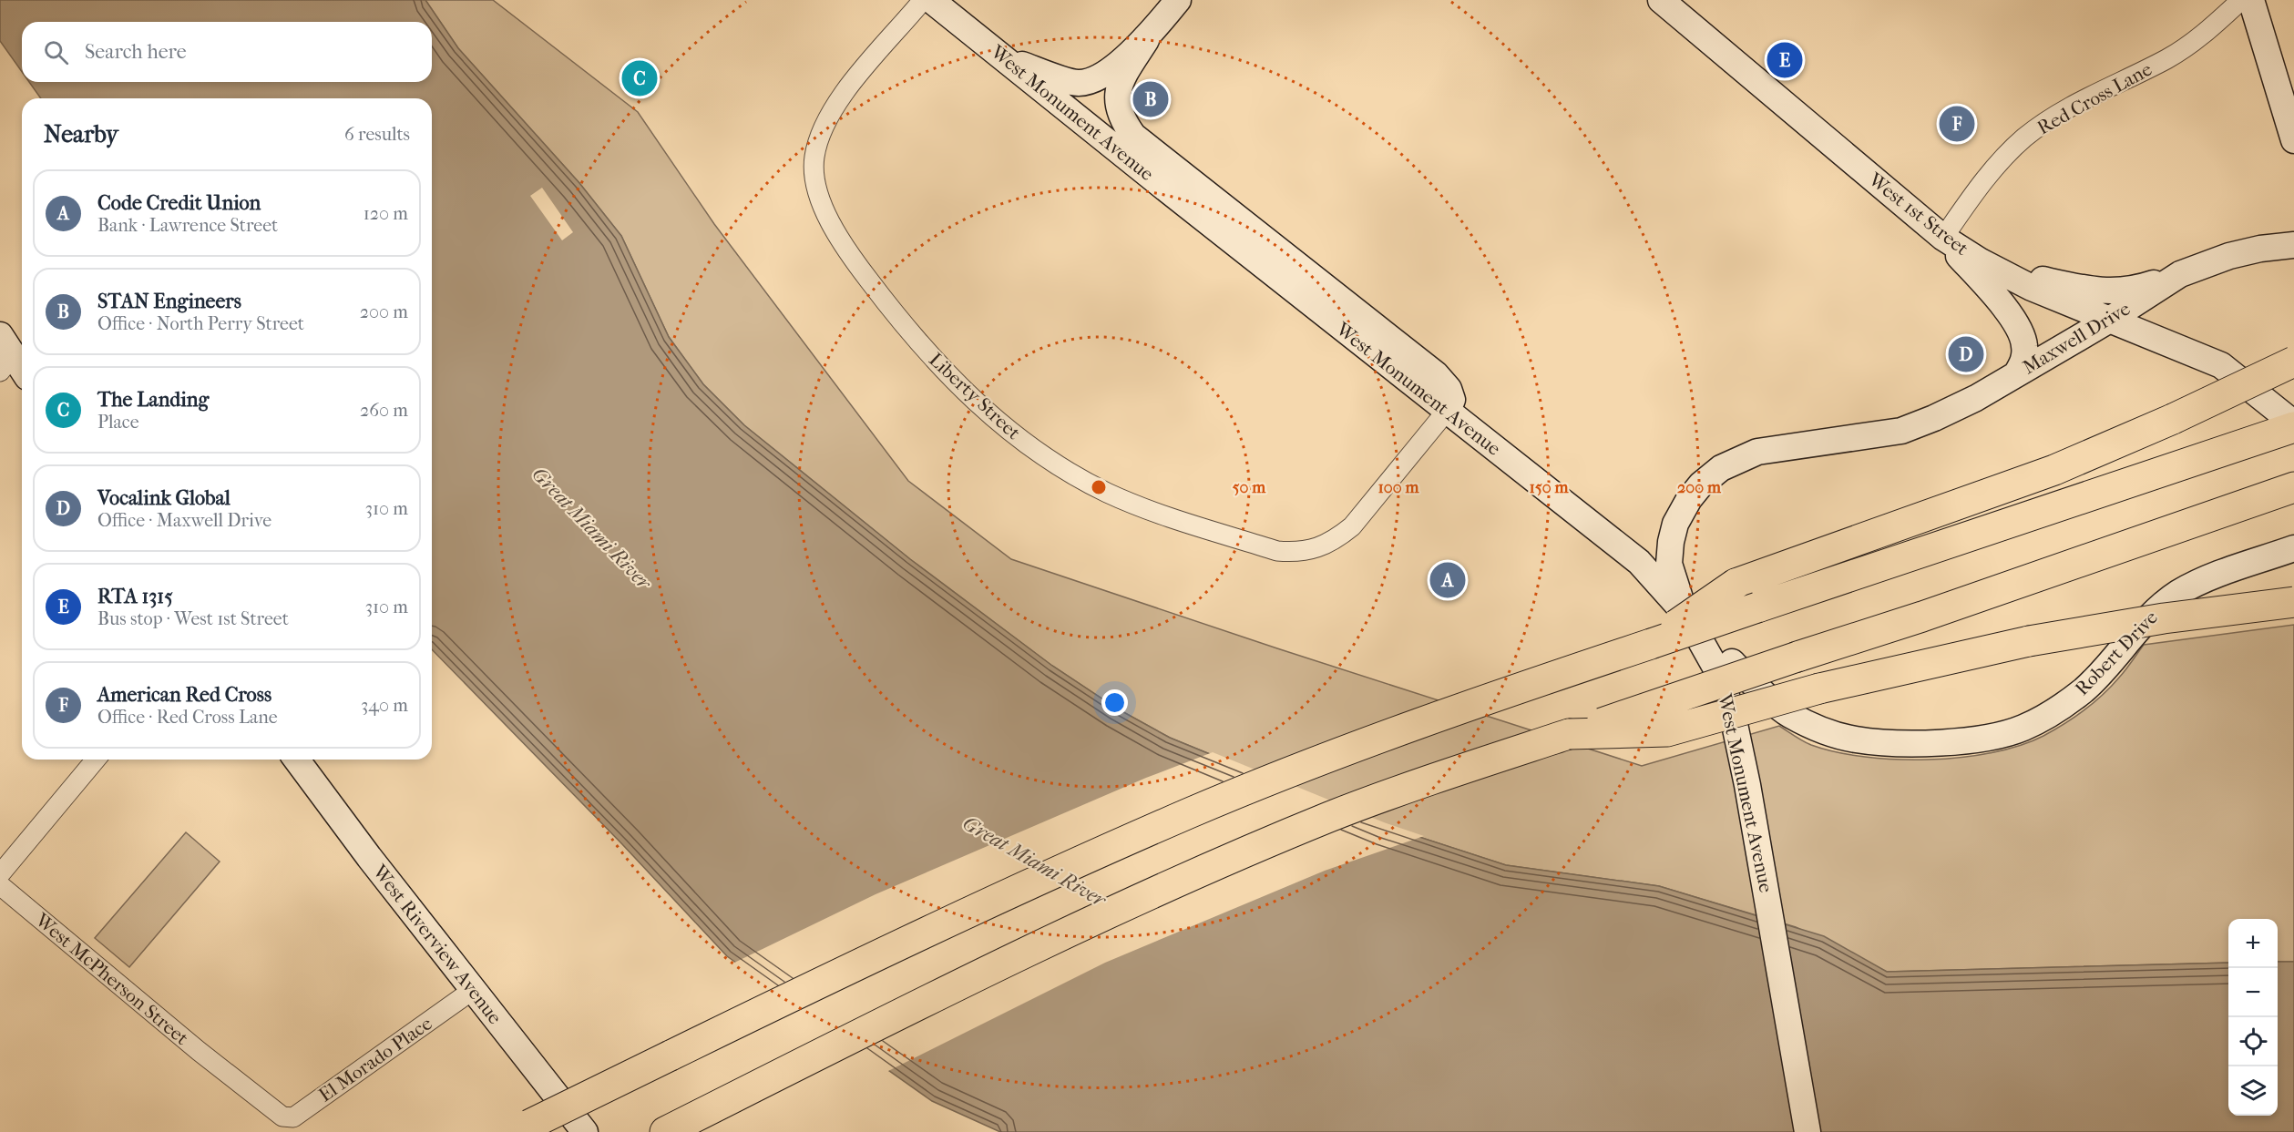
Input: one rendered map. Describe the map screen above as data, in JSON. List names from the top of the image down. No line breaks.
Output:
{"streets":{"main road":["West Monument Avenue","West 1st Street","Maxwell Drive","Robert Drive","West Riverview Avenue"],"street":["Red Cross Lane","Liberty Street","West McPherson Street","El Morado Place"]},"crossings":[["Red Cross Lane","West 1st Street"],["West Monument Avenue","Maxwell Drive"],["West Monument Avenue","Liberty Street"],["West Monument Avenue","Robert Drive"],["West 1st Street","Maxwell Drive"],["Maxwell Drive","Robert Drive"],["West Riverview Avenue","El Morado Place"],["West McPherson Street","El Morado Place"]],"water":["Great Miami River"],"page":{"search":"Search here","pins":["E","C","B","F","D","A"],"heading":["Nearby","6 results"],"list":[{"mark":"A","name":"Code Credit Union","note":"Bank · Lawrence Street","value":"120 m"},{"mark":"B","name":"STAN Engineers","note":"Office · North Perry Street","value":"200 m"},{"mark":"C","name":"The Landing","note":"Place","value":"260 m"},{"mark":"D","name":"Vocalink Global","note":"Office · Maxwell Drive","value":"310 m"},{"mark":"E","name":"RTA 1315","note":"Bus stop · West 1st Street","value":"310 m"},{"mark":"F","name":"American Red Cross","note":"Office · Red Cross Lane","value":"340 m"}],"map_buttons":["+","−"]},"rings":["50 m","100 m","150 m","200 m"]}
